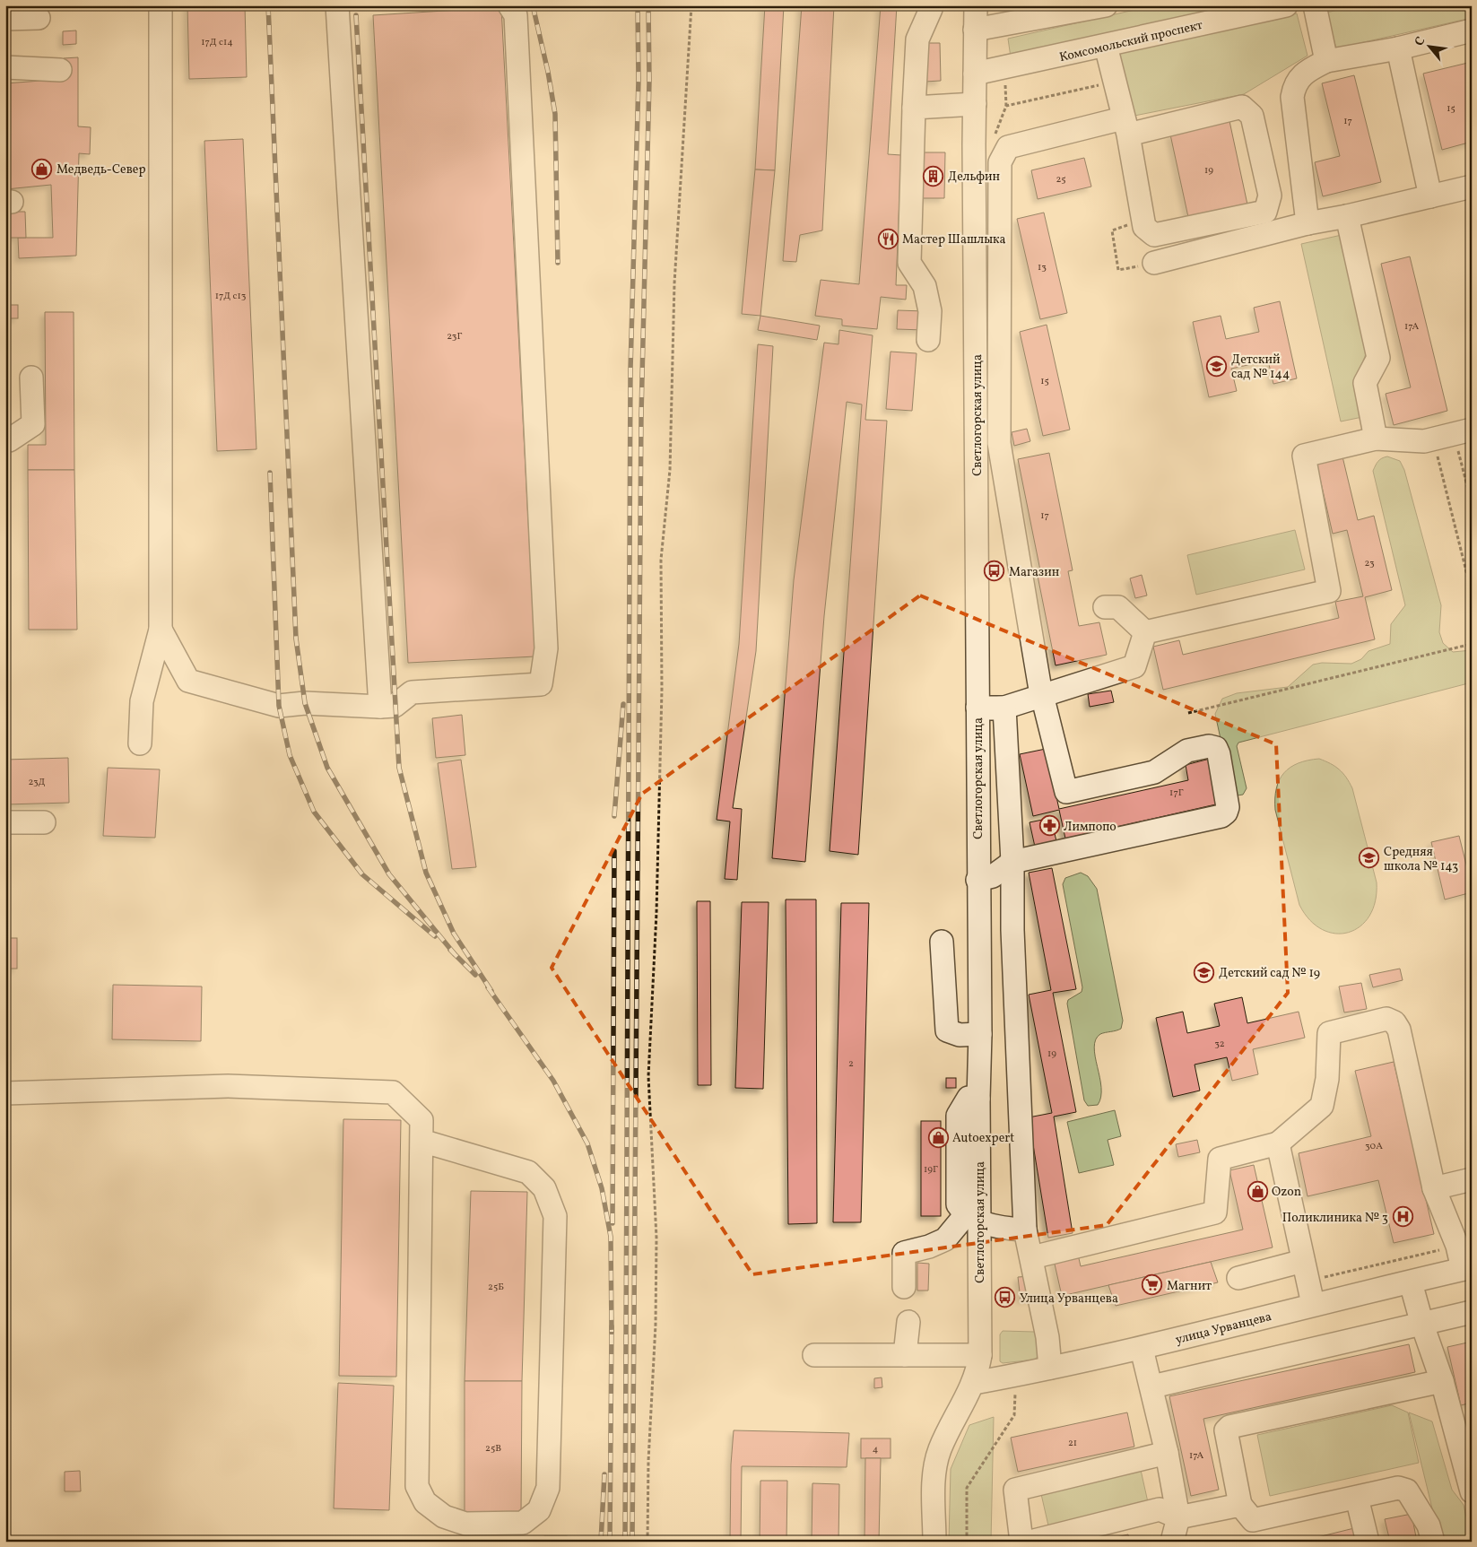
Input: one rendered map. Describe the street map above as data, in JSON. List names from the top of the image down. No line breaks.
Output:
{"streets":{"street":["Комсомольский проспект","Светлогорская улица","улица Урванцева"]},"crossings":[["Комсомольский проспект","Светлогорская улица"],["Светлогорская улица","улица Урванцева"]],"places":{"shop":["Медведь-Север","Autoexpert","Ozon"],"building":["Дельфин"],"restaurant":["Мастер Шашлыка"],"school or university":["Детский сад № 144","Средняя школа № 143","Детский сад № 19"],"bus stop":["Магазин","Улица Урванцева"],"pharmacy":["Лимпопо"],"hospital":["Поликлиника № 3"],"supermarket":["Магнит"]},"house_numbers":["17Д с14","15","17","19","25","13","17Д с13","17А","23Г","15","17","23","23Д","17Г","32","19","2","30А","19Г","25Б","21","25В","4","17А"],"north":"top left"}
